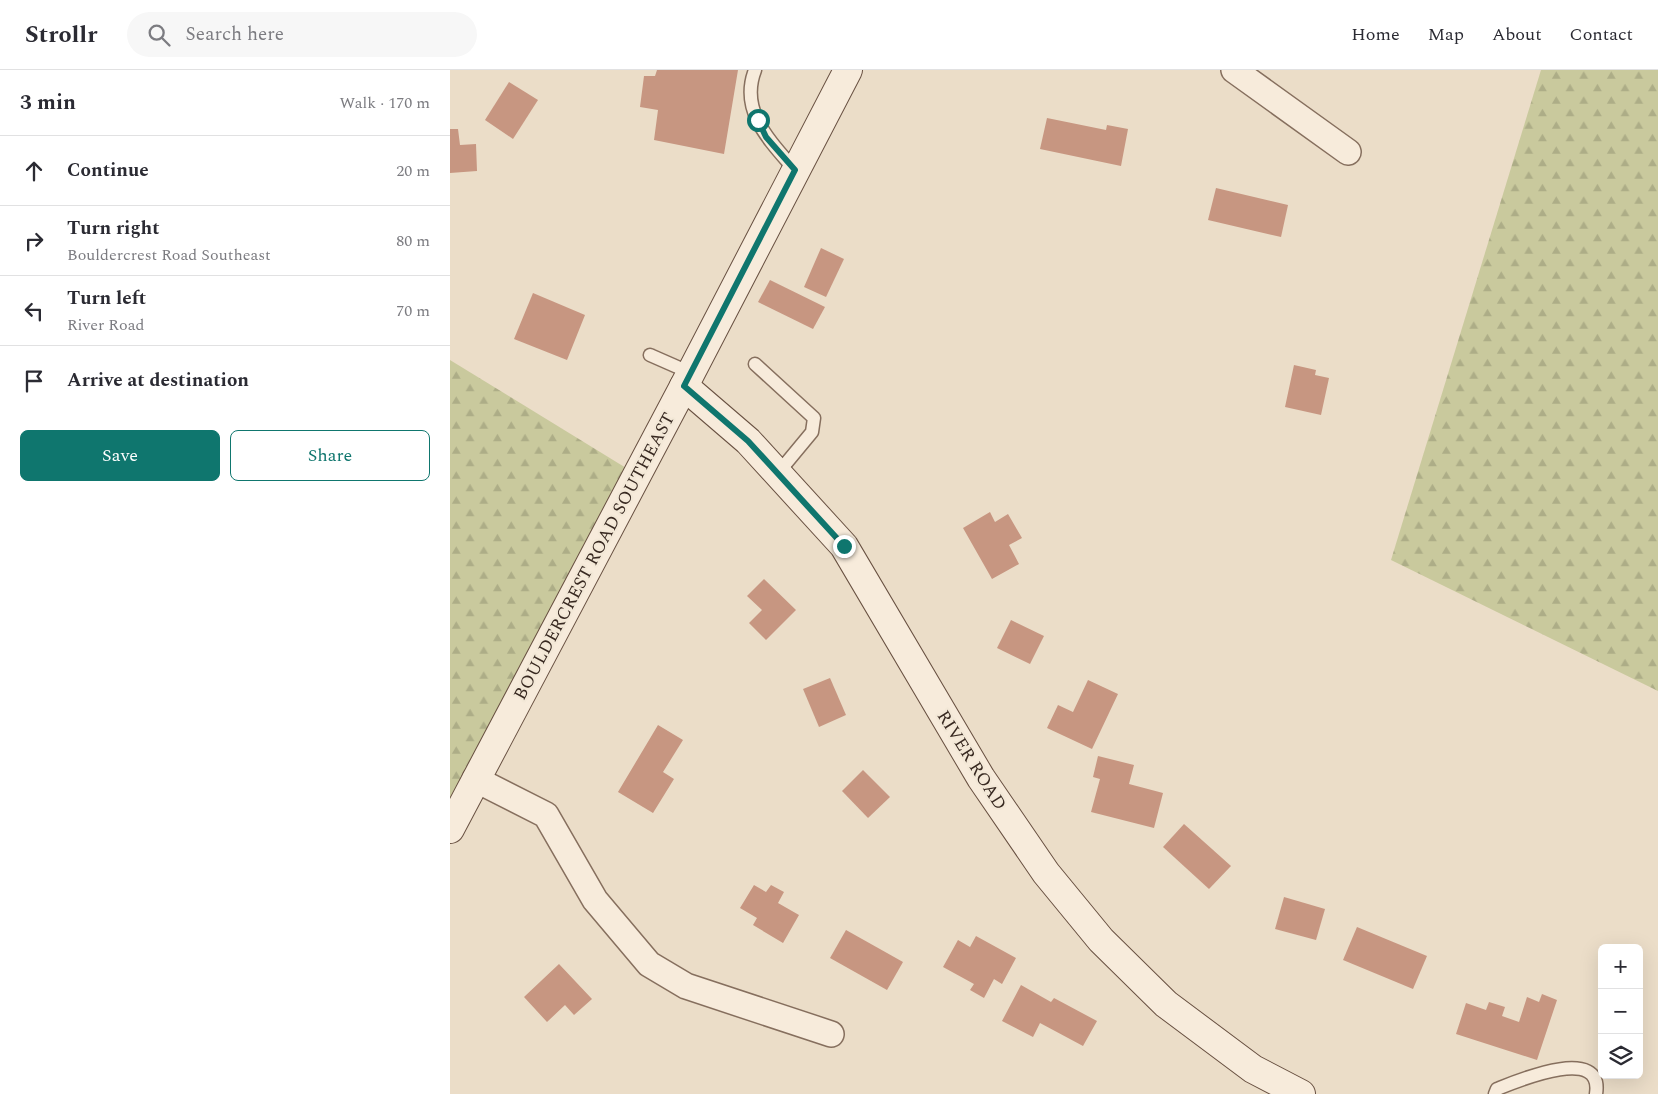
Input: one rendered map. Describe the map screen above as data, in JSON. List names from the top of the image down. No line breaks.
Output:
{"streets":{"street":["BOULDERCREST ROAD SOUTHEAST","RIVER ROAD"]},"crossings":[["BOULDERCREST ROAD SOUTHEAST","RIVER ROAD"]],"page":{"header":"Strollr","search":"Search here","nav":["Home","Map","About","Contact"],"heading":["3 min","Walk · 170 m"],"list":[["Continue","20 m"],["Turn right","Bouldercrest Road Southeast","80 m"],["Turn left","River Road","70 m"],"Arrive at destination"],"buttons":["Save","Share"],"map_buttons":["+","−"]}}
